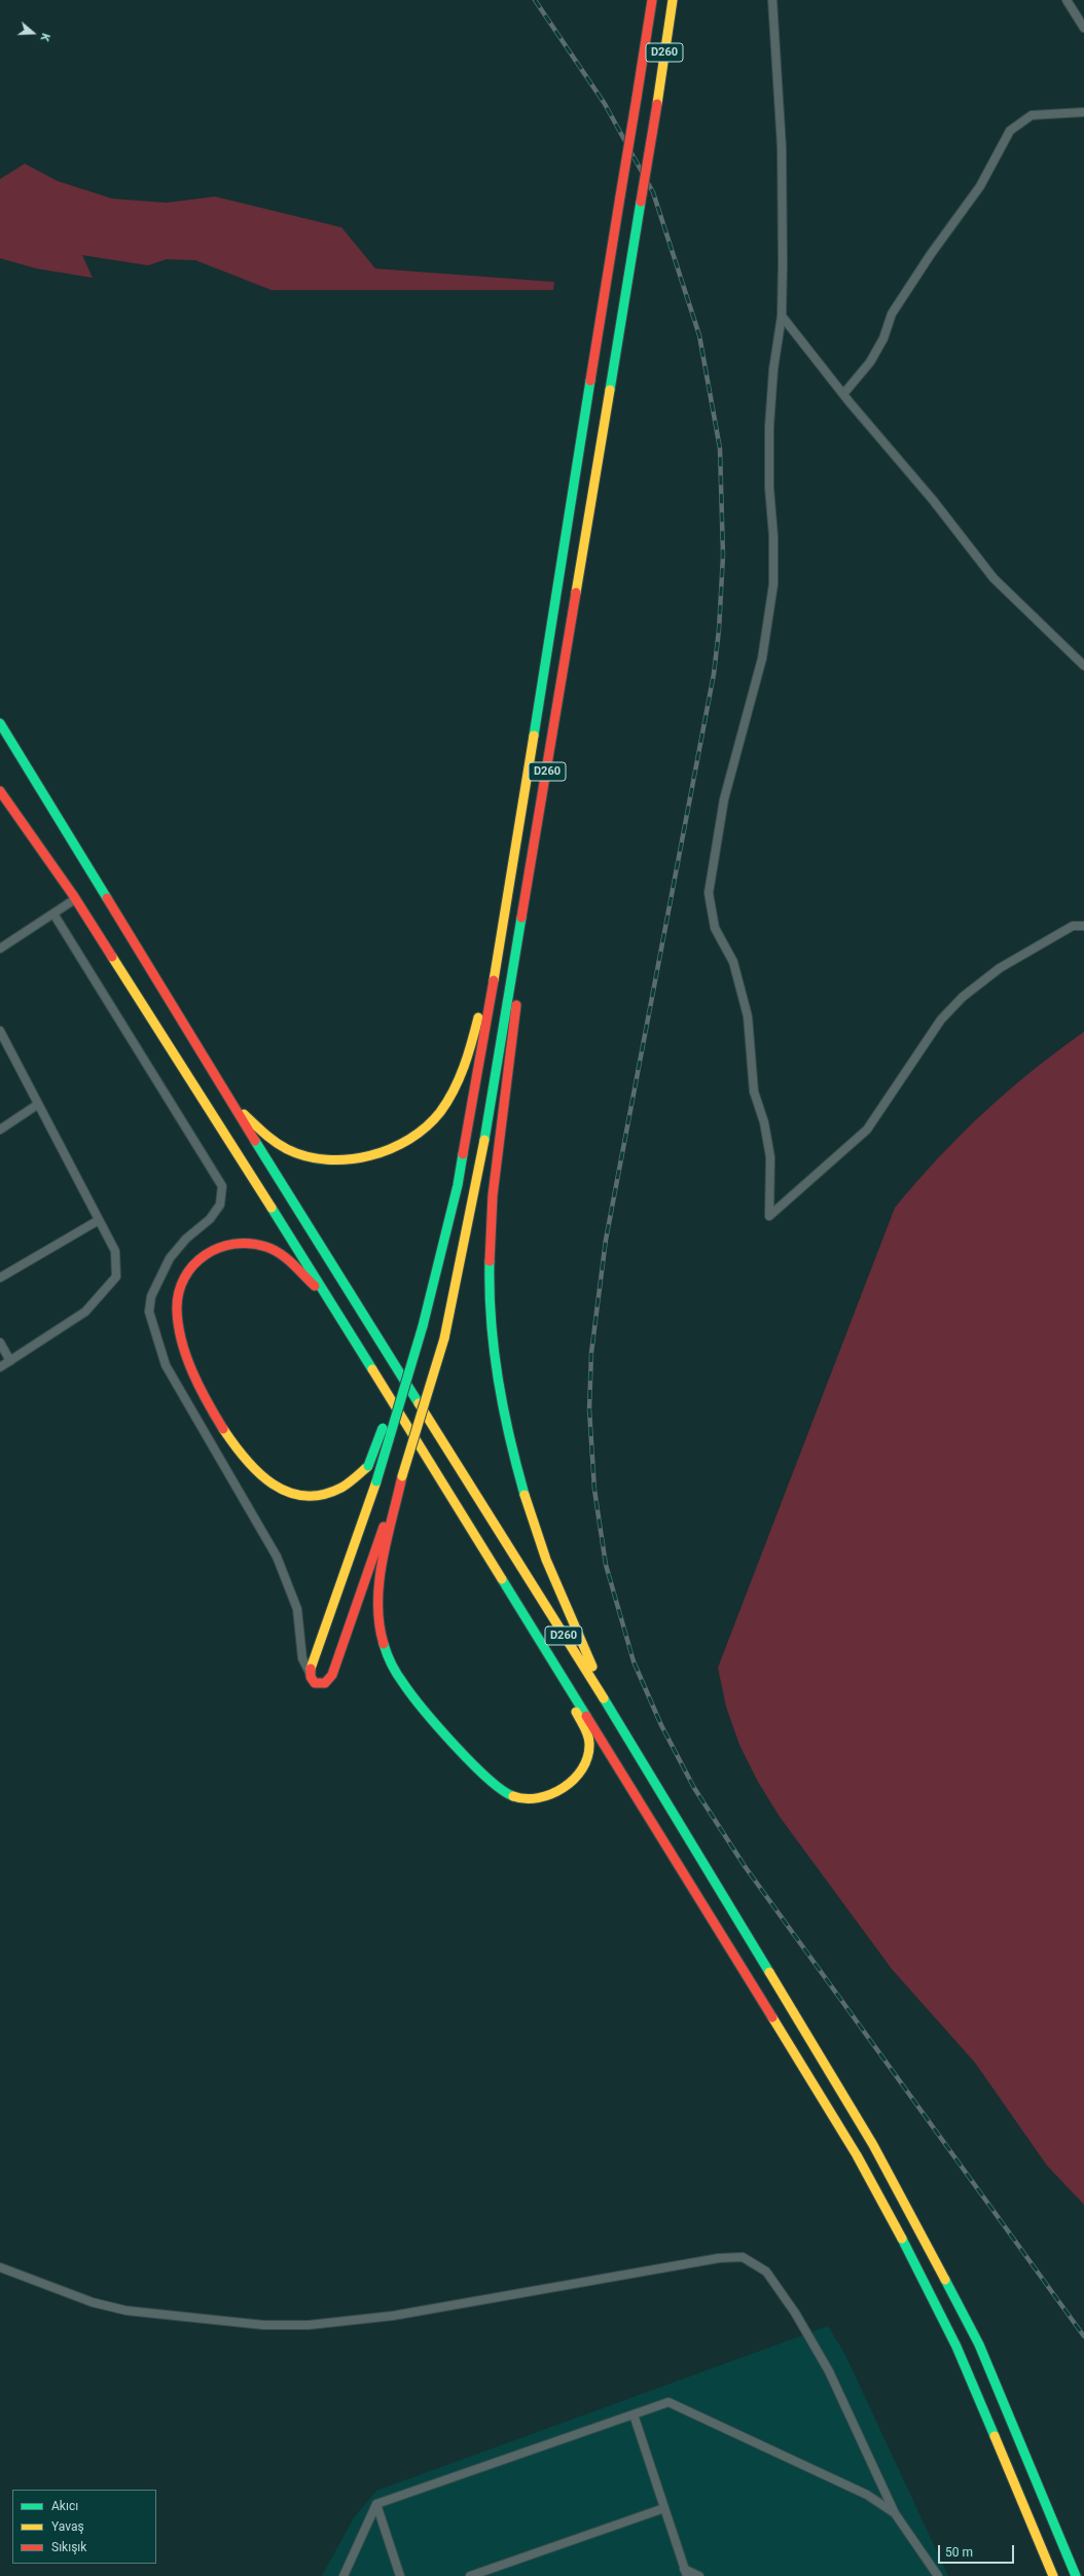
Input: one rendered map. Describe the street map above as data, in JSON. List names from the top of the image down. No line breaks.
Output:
{"streets":{"highway":["D260"]},"legend":["Akıcı","Yavaş","Sıkışık"],"scale_bar":"50 m","north":"right"}
